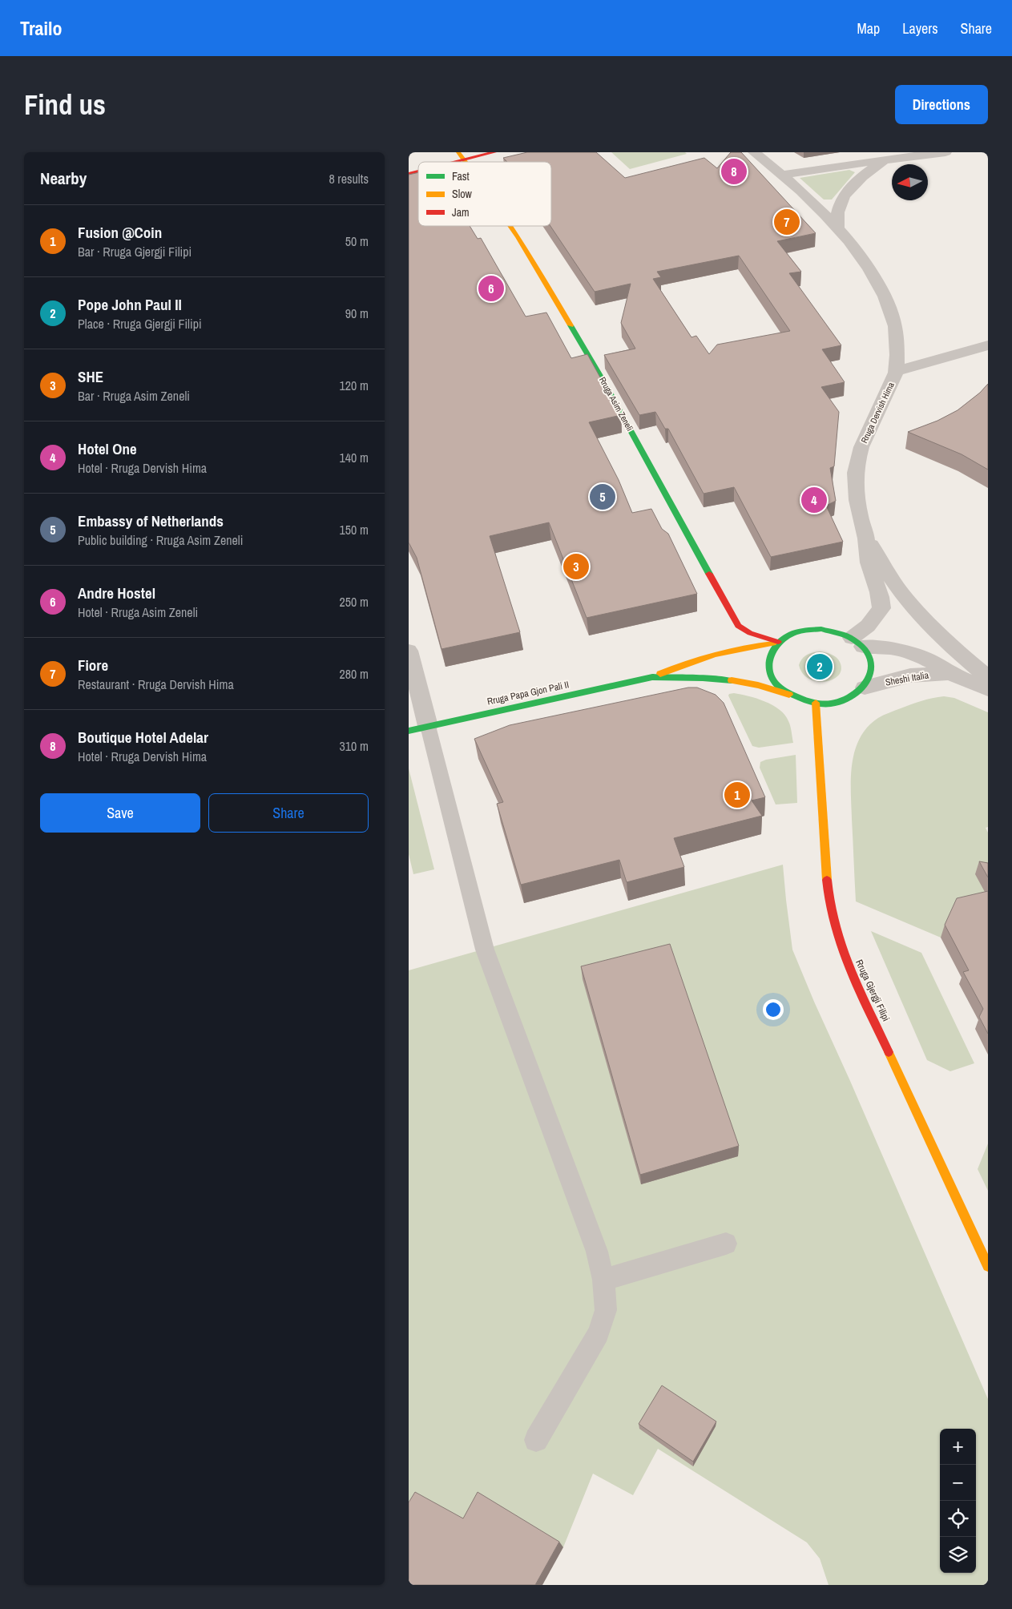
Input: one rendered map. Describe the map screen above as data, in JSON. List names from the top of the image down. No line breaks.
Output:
{"streets":{"street":["Rruga Asim Zeneli","Rruga Dervish Hima","Sheshi Italia","Rruga Papa Gjon Pali II","Rruga Gjergji Filipi"]},"crossings":[["Rruga Asim Zeneli","Rruga Dervish Hima"],["Rruga Asim Zeneli","Sheshi Italia"],["Rruga Asim Zeneli","Rruga Papa Gjon Pali II"],["Rruga Asim Zeneli","Rruga Gjergji Filipi"],["Rruga Dervish Hima","Sheshi Italia"],["Rruga Dervish Hima","Rruga Papa Gjon Pali II"],["Rruga Dervish Hima","Rruga Gjergji Filipi"],["Sheshi Italia","Rruga Papa Gjon Pali II"],["Sheshi Italia","Rruga Gjergji Filipi"],["Rruga Papa Gjon Pali II","Rruga Gjergji Filipi"]],"legend":["Fast","Slow","Jam"],"north":"left","page":{"header":"Trailo","nav":["Map","Layers","Share"],"buttons":["Directions",["Save","Share"]],"title":"Find us","heading":["Nearby","8 results"],"pins":["8","7","6","5","4","3","2","1"],"list":[{"mark":"1","name":"Fusion @Coin","note":"Bar · Rruga Gjergji Filipi","value":"50 m"},{"mark":"2","name":"Pope John Paul II","note":"Place · Rruga Gjergji Filipi","value":"90 m"},{"mark":"3","name":"SHE","note":"Bar · Rruga Asim Zeneli","value":"120 m"},{"mark":"4","name":"Hotel One","note":"Hotel · Rruga Dervish Hima","value":"140 m"},{"mark":"5","name":"Embassy of Netherlands","note":"Public building · Rruga Asim Zeneli","value":"150 m"},{"mark":"6","name":"Andre Hostel","note":"Hotel · Rruga Asim Zeneli","value":"250 m"},{"mark":"7","name":"Fiore","note":"Restaurant · Rruga Dervish Hima","value":"280 m"},{"mark":"8","name":"Boutique Hotel Adelar","note":"Hotel · Rruga Dervish Hima","value":"310 m"}],"map_buttons":["+","−"]}}
